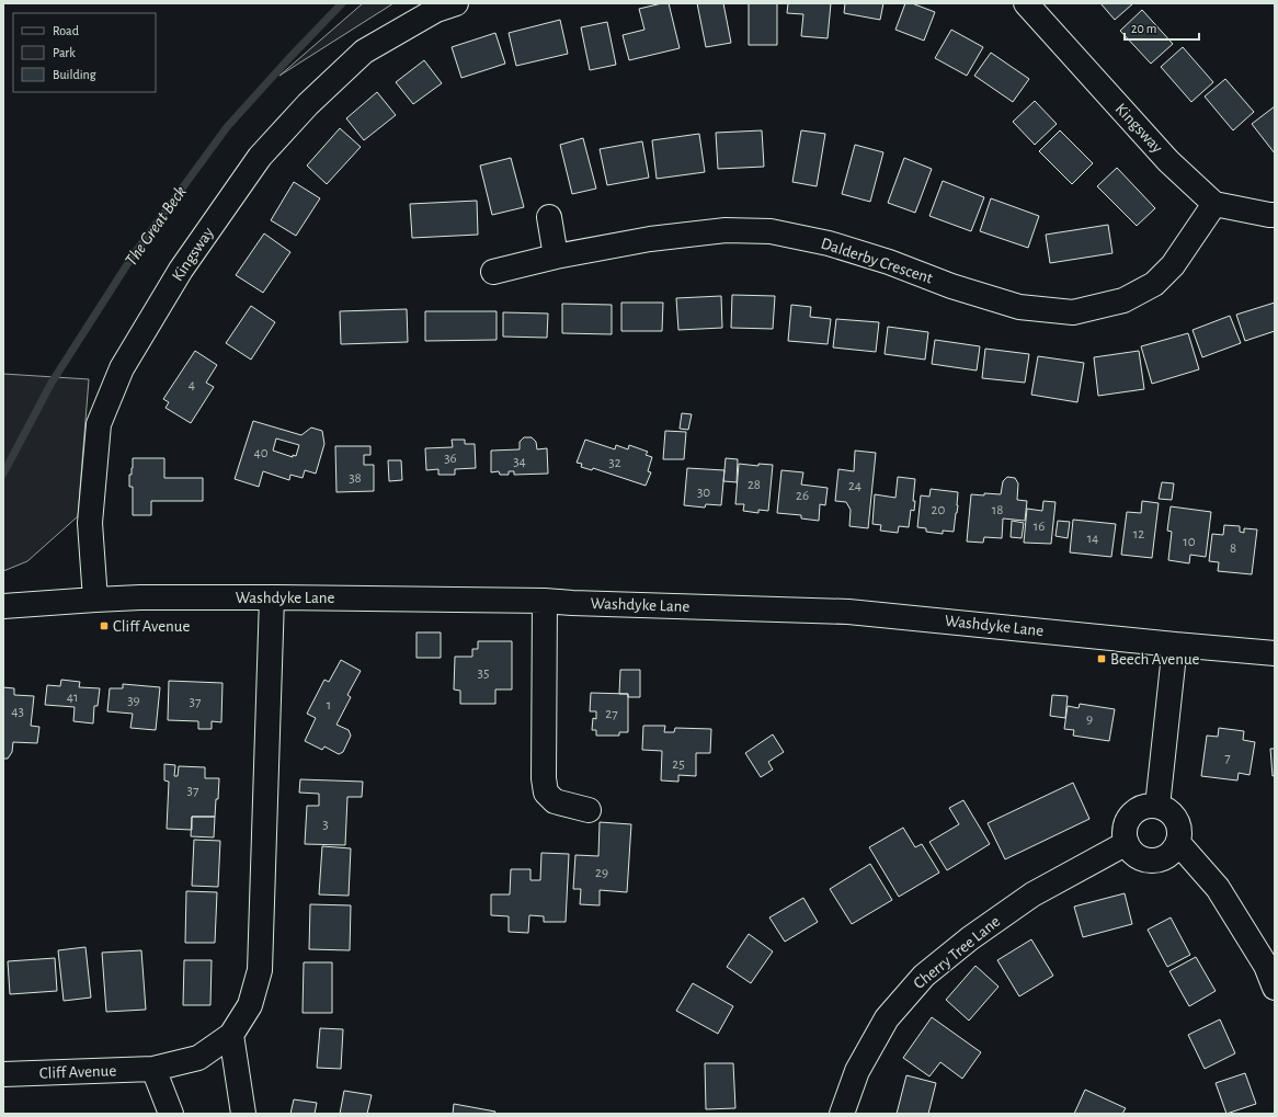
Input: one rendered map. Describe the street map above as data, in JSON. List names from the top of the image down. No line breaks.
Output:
{"streets":{"street":["Kingsway","Dalderby Crescent","Washdyke Lane","Cherry Tree Lane","Cliff Avenue"]},"crossings":[["Kingsway","Dalderby Crescent"],["Kingsway","Washdyke Lane"],["Washdyke Lane","Cliff Avenue"]],"water":["The Great Beck"],"places":{"transit":["Cliff Avenue","Beech Avenue"]},"house_numbers":["4","40","36","34","32","38","28","24","30","26","20","18","16","12","14","10","8","35","41","39","37","1","43","27","9","7","25","37","3","29"],"legend":["Road","Park","Building"],"scale_bar":"20 m"}
